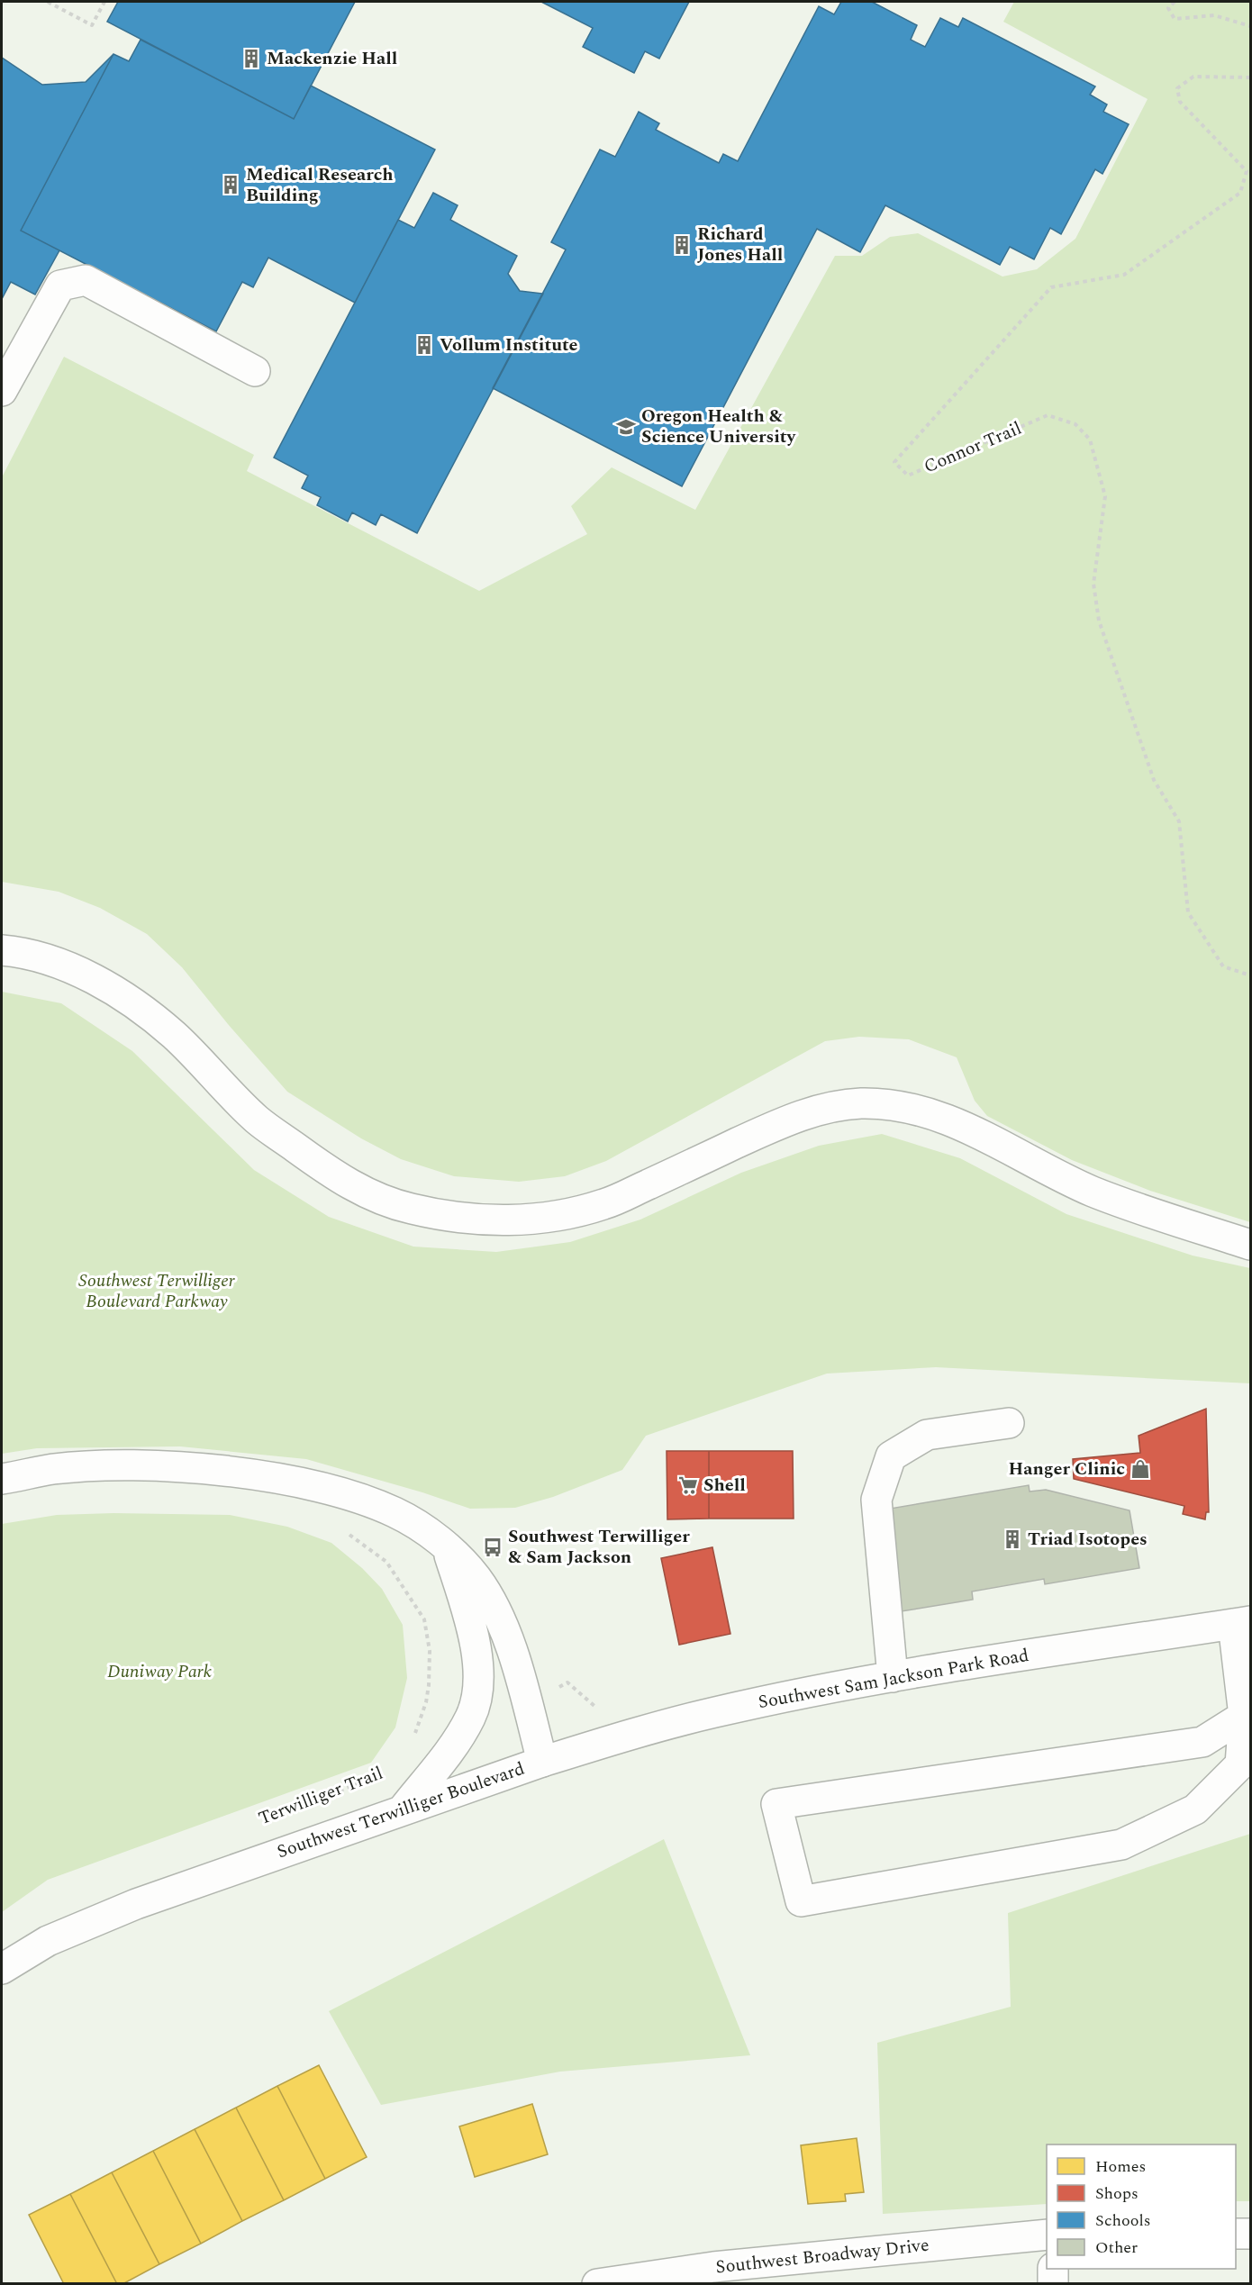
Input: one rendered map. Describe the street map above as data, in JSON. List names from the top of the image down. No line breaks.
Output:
{"streets":{"street":["Southwest Sam Jackson Park Road","Southwest Terwilliger Boulevard","Southwest Broadway Drive"],"path":["Connor Trail","Terwilliger Trail"]},"crossings":[["Southwest Sam Jackson Park Road","Southwest Terwilliger Boulevard"]],"parks":["Southwest Terwilliger Boulevard Parkway","Duniway Park"],"places":{"building":["Mackenzie Hall","Medical Research Building","Richard Jones Hall","Vollum Institute","Triad Isotopes"],"school or university":["Oregon Health & Science University"],"shop":["Hanger Clinic"],"supermarket":["Shell"],"bus stop":["Southwest Terwilliger & Sam Jackson"]},"legend":["Homes","Shops","Schools","Other"]}
